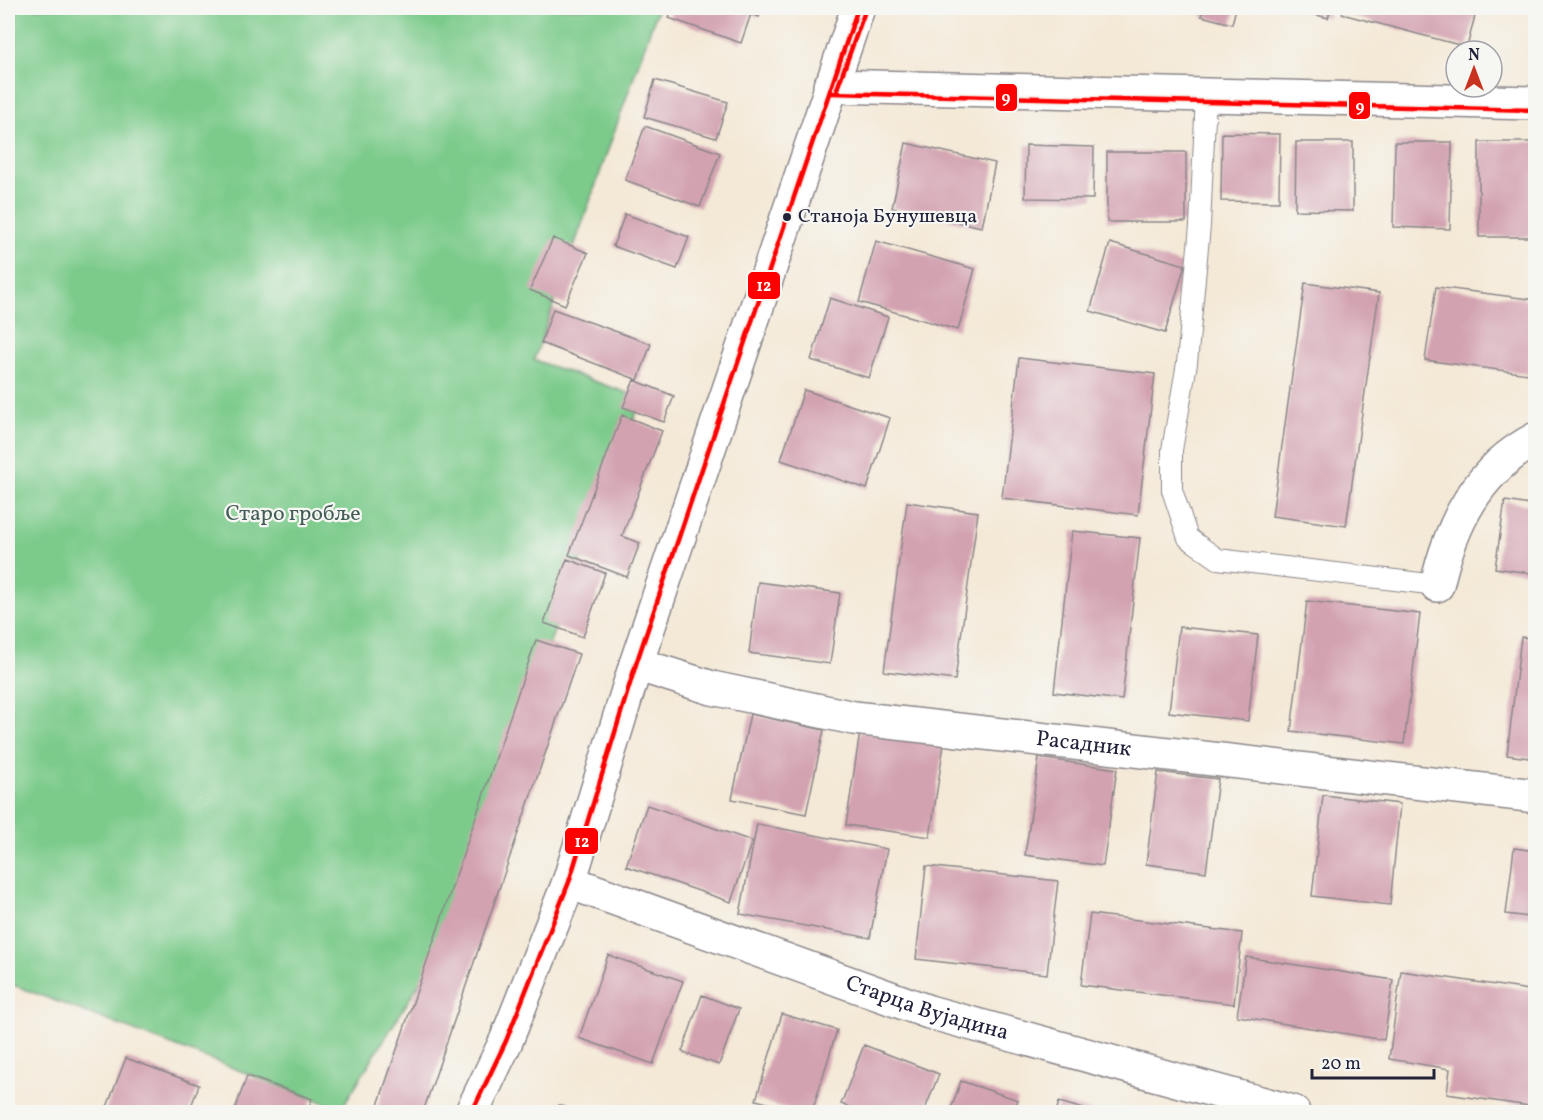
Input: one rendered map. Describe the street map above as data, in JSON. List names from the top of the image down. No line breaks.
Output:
{"streets":{"street":["Расадник","Старца Вујадина"]},"parks":["Старо гробље"],"places":["Станоја Бунушевца"],"lines":["transit line 12","transit line 9"],"scale_bar":"20 m","north":"top"}
